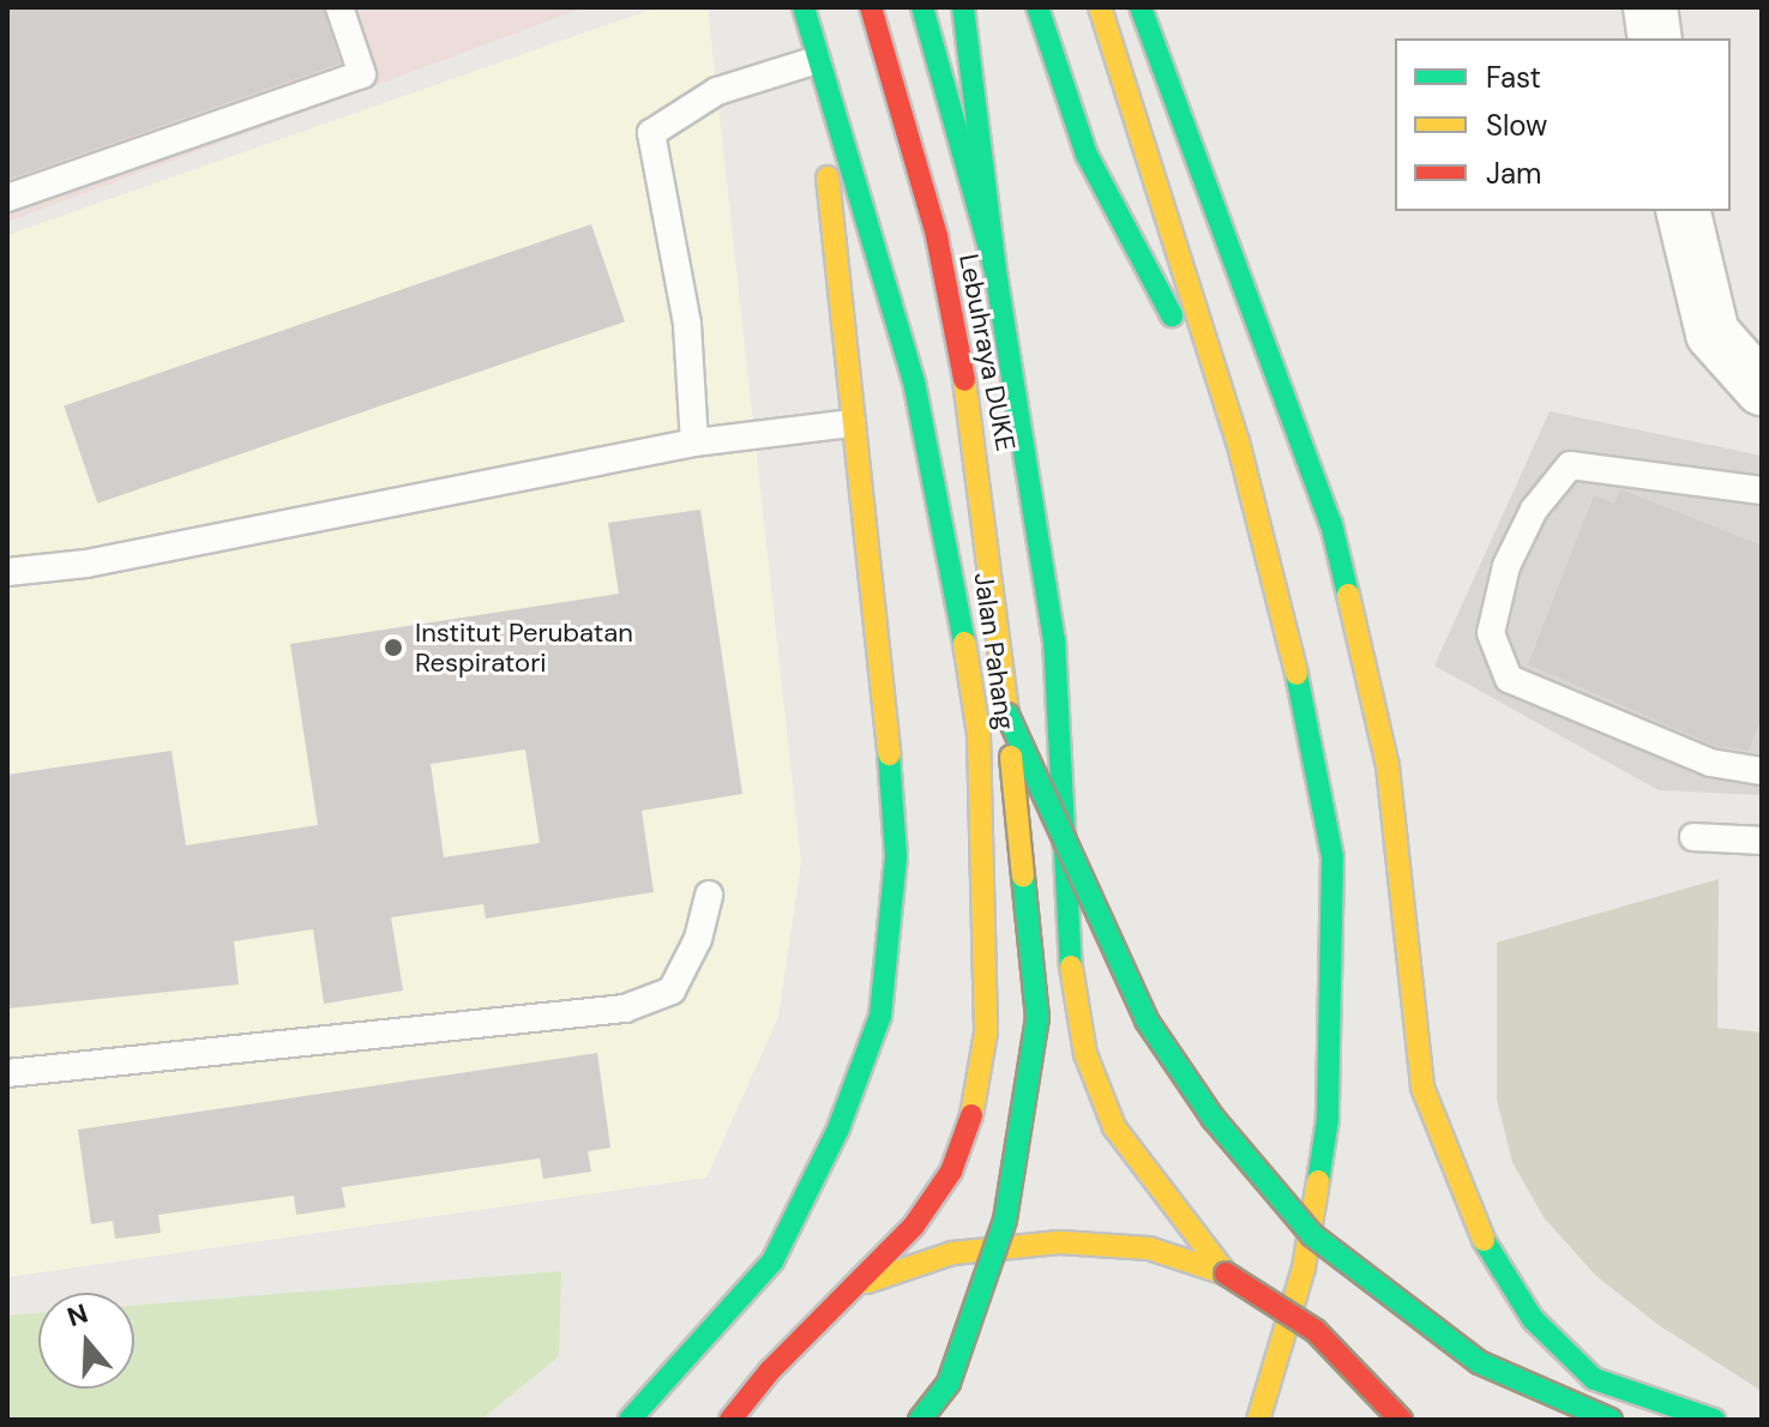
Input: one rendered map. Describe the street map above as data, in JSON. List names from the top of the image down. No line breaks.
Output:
{"streets":{"main road":["Lebuhraya DUKE","Jalan Pahang"]},"crossings":[["Lebuhraya DUKE","Jalan Pahang"]],"places":["Institut Perubatan Respiratori"],"legend":["Fast","Slow","Jam"],"north":"top"}
